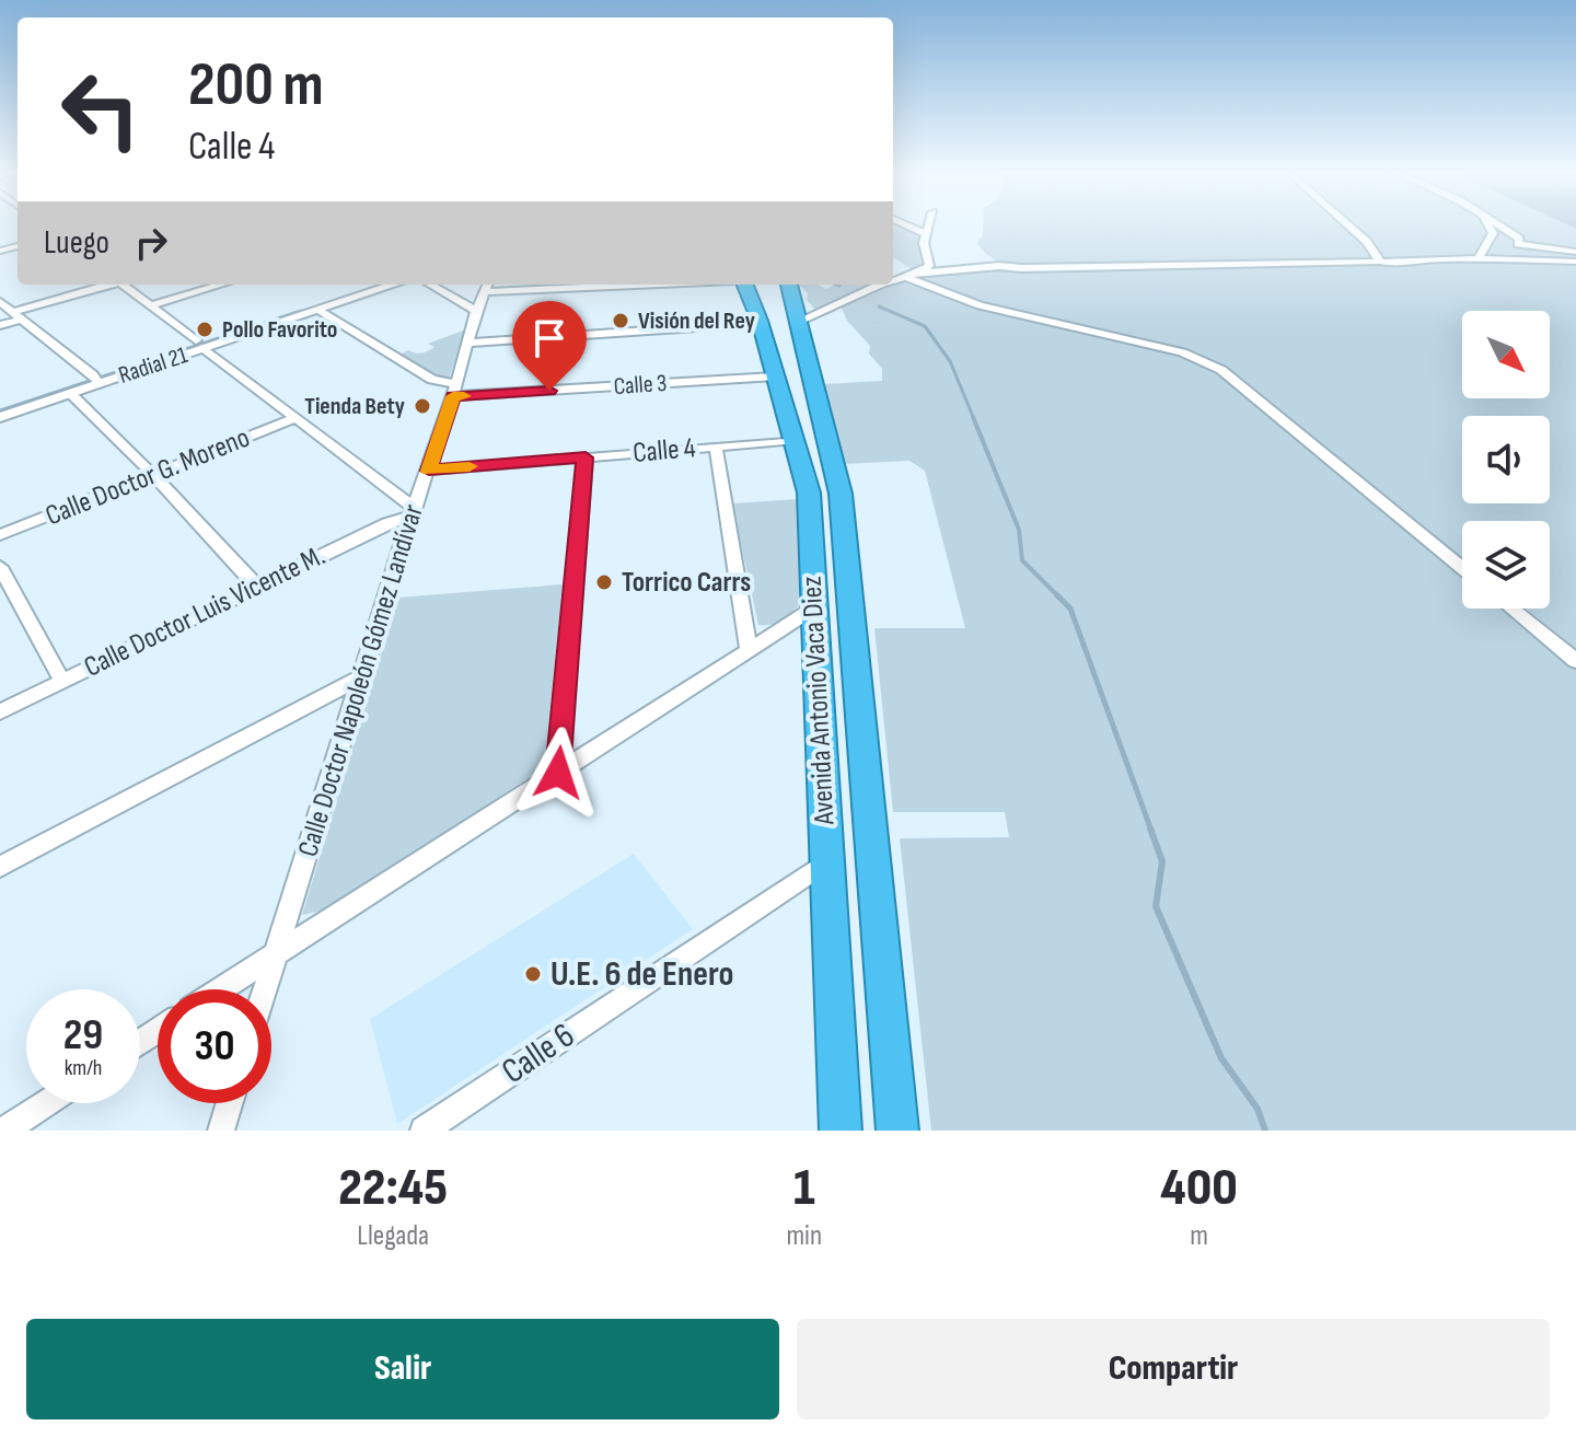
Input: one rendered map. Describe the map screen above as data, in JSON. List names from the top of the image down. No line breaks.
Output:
{"streets":{"highway":["Avenida Antonio Vaca Diez"],"street":["Radial 21","Calle 3","Calle 4","Calle Doctor G. Moreno","Calle Doctor Luis Vicente M.","Calle Doctor Napoleón Gómez Landívar","Calle 6"]},"crossings":[["Calle 3","Calle Doctor Napoleón Gómez Landívar"],["Calle 3","Avenida Antonio Vaca Diez"],["Calle 4","Calle Doctor Napoleón Gómez Landívar"],["Calle 4","Avenida Antonio Vaca Diez"],["Calle Doctor Luis Vicente M.","Calle Doctor Napoleón Gómez Landívar"],["Avenida Antonio Vaca Diez","Calle 6"]],"places":["Visión del Rey","Pollo Favorito","Tienda Bety","Torrico Carrs","U.E. 6 de Enero"],"north":"bottom right","page":{"turn":["200 m","Calle 4"],"then":"Luego","speed":"29 km/h","limit":"30","eta":["22:45","Llegada","1","min","400","m"],"buttons":["Salir","Compartir"]}}
